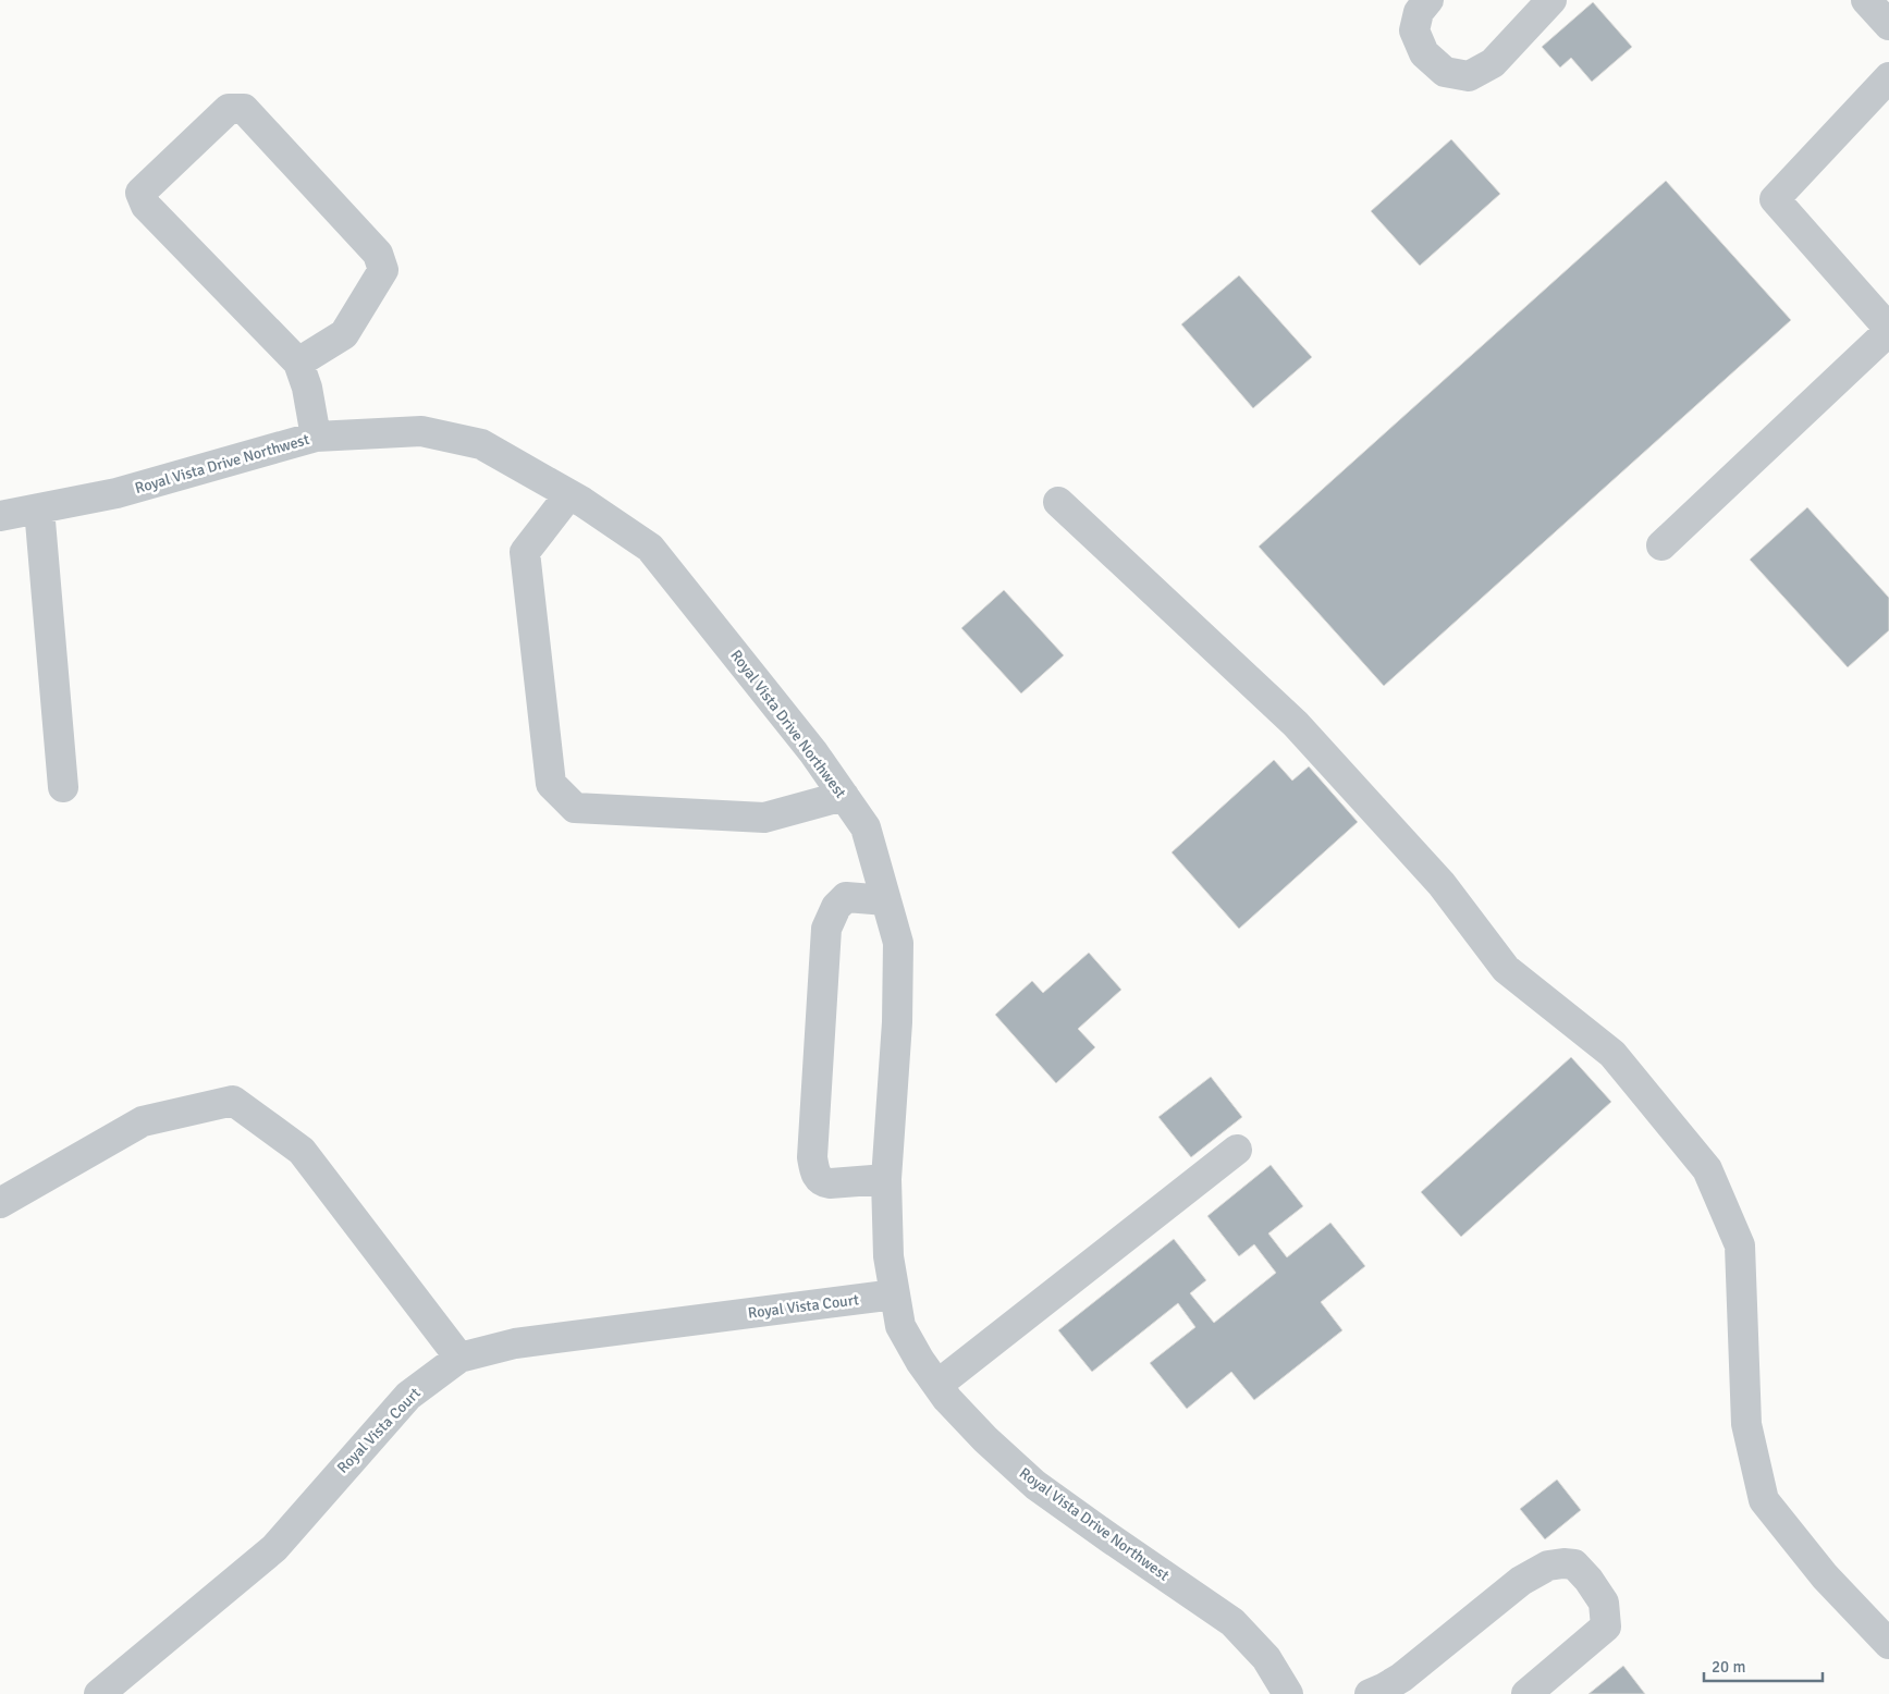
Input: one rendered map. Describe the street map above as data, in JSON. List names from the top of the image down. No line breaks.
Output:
{"streets":{"street":["Royal Vista Drive Northwest","Royal Vista Court"]},"crossings":[["Royal Vista Drive Northwest","Royal Vista Court"]],"scale_bar":"20 m"}
